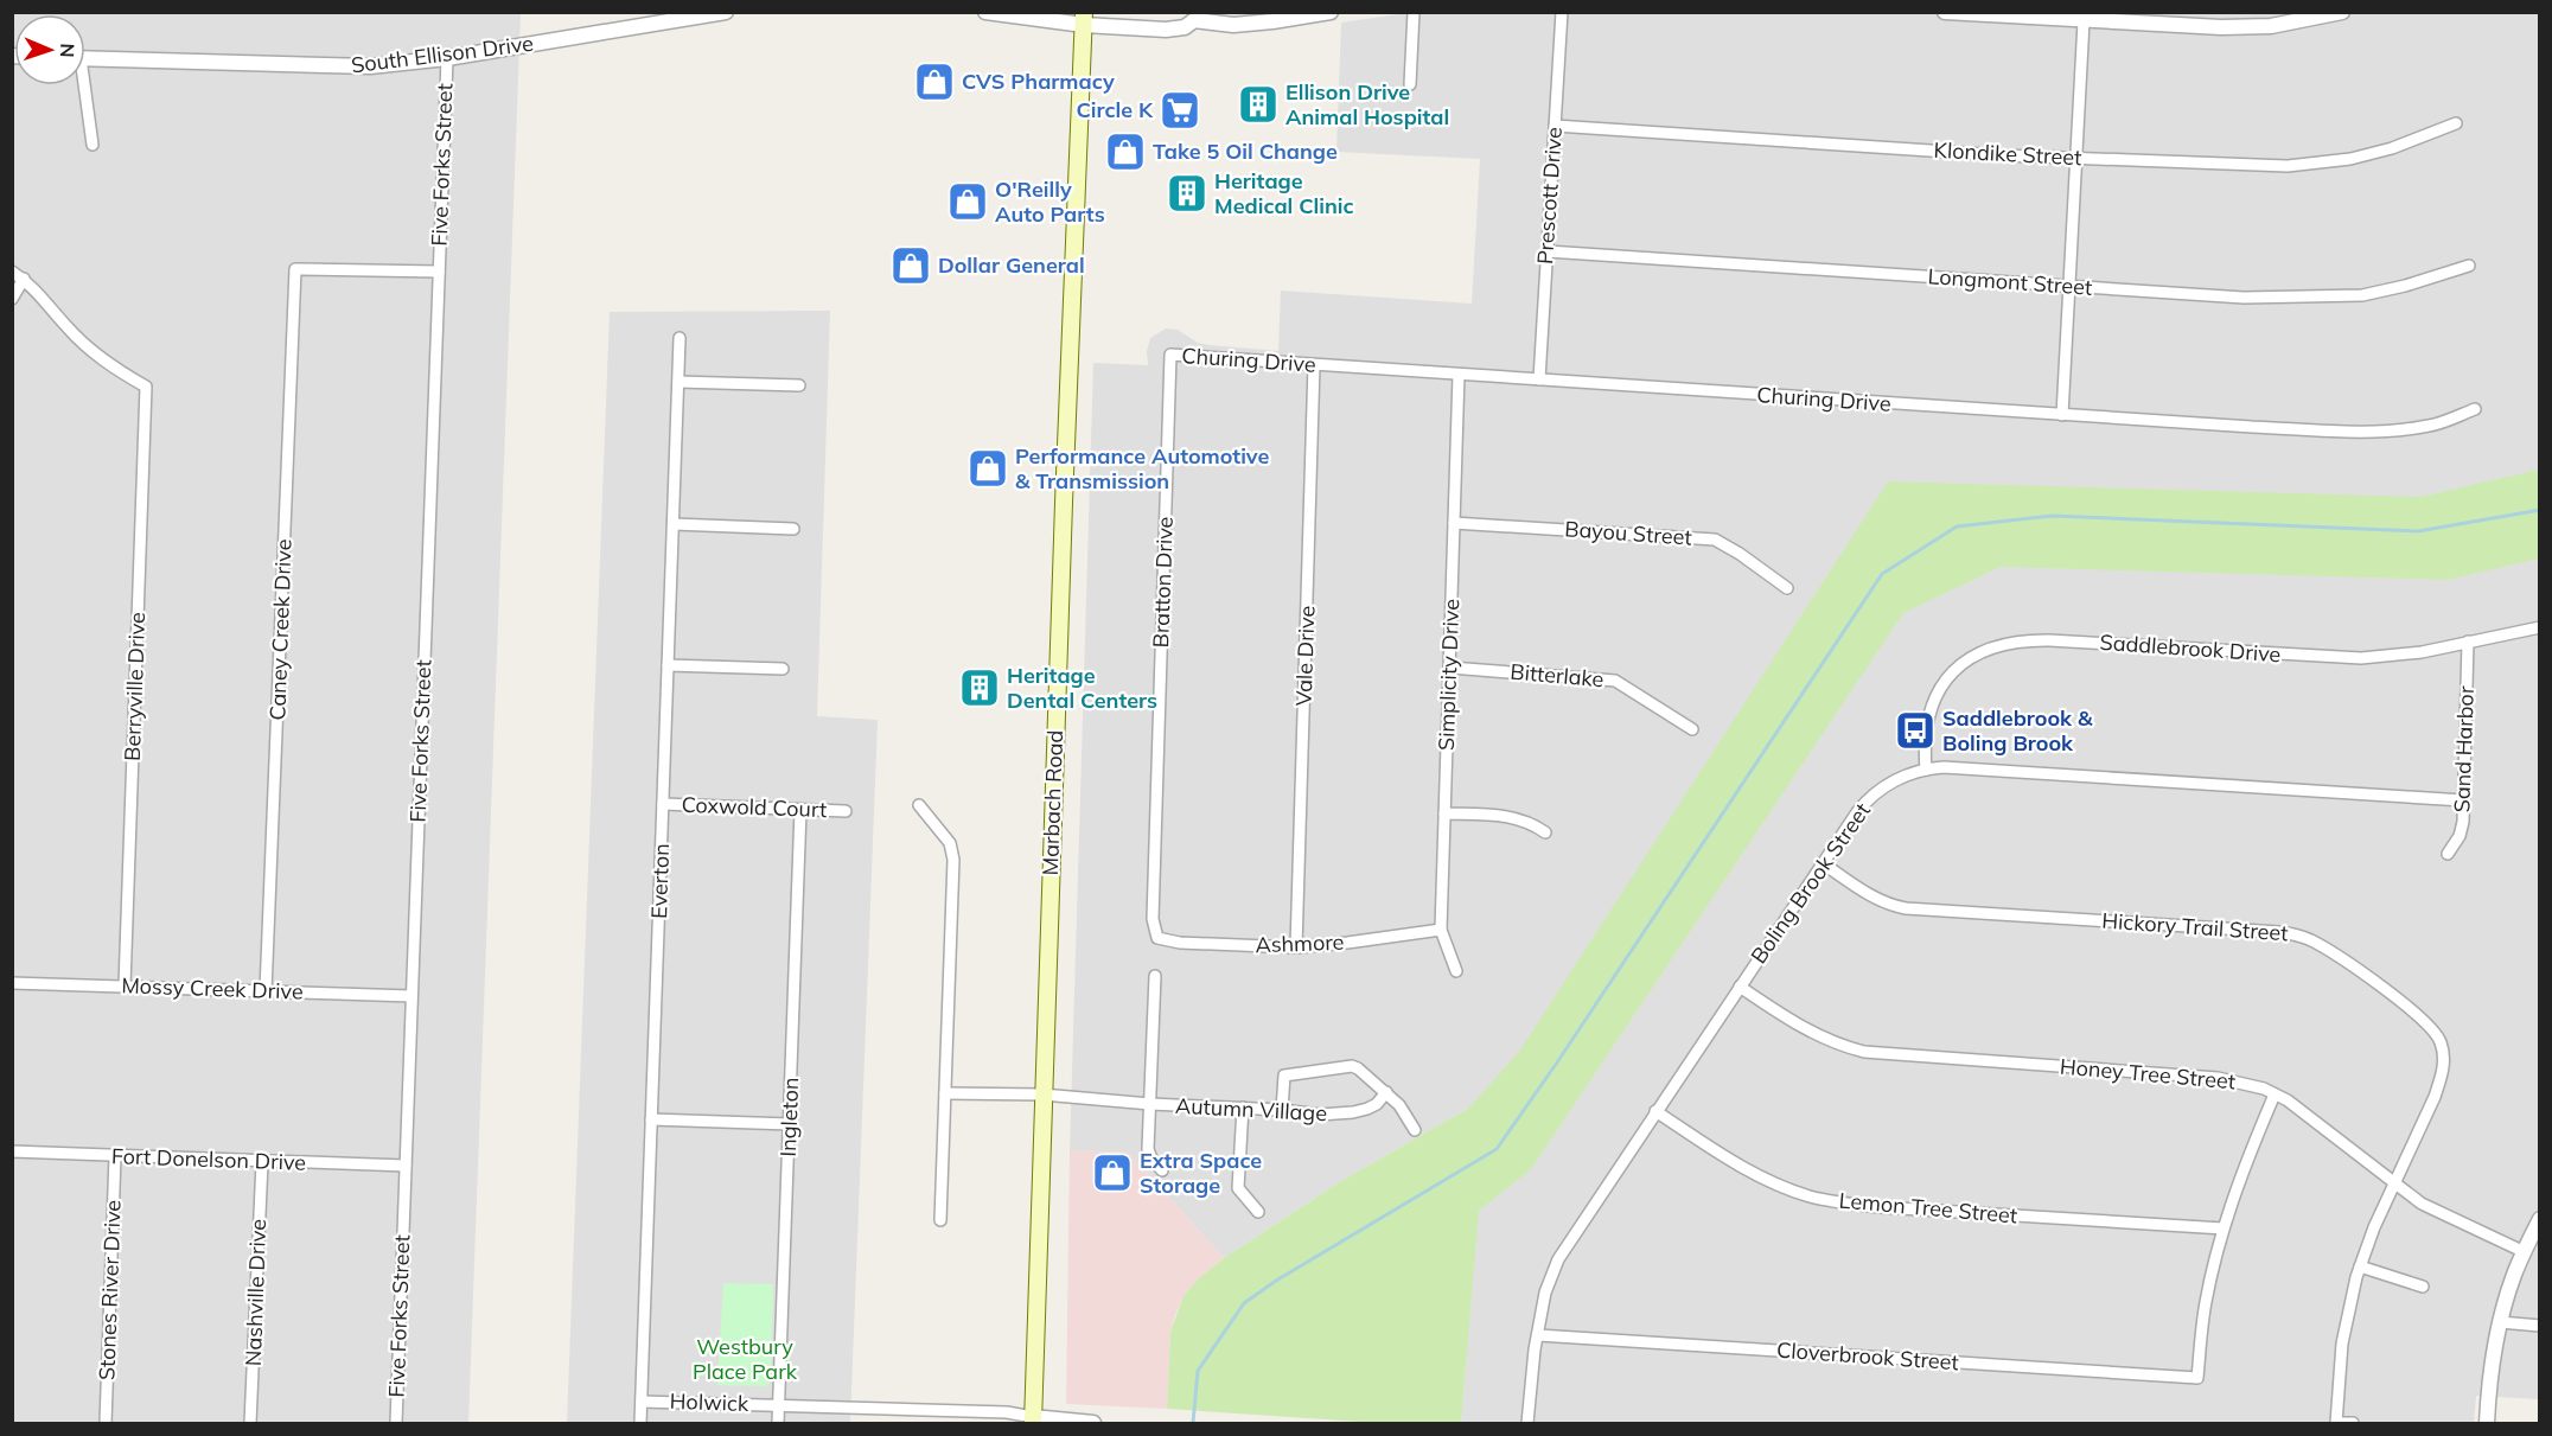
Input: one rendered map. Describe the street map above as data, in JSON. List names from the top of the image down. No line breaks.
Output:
{"streets":{"main road":["Marbach Road"],"street":["South Ellison Drive","Klondike Street","Five Forks Street","Prescott Drive","Longmont Street","Churing Drive","Bayou Street","Bratton Drive","Caney Creek Drive","Saddlebrook Drive","Vale Drive","Simplicity Drive","Bitterlake","Berryville Drive","Sand Harbor","Coxwold Court","Everton","Boling Brook Street","Hickory Trail Street","Ashmore","Mossy Creek Drive","Honey Tree Street","Autumn Village","Ingleton","Fort Donelson Drive","Lemon Tree Street","Stones River Drive","Nashville Drive","Cloverbrook Street","Holwick"]},"crossings":[["South Ellison Drive","Five Forks Street"],["Klondike Street","Prescott Drive"],["Five Forks Street","Caney Creek Drive"],["Five Forks Street","Mossy Creek Drive"],["Five Forks Street","Fort Donelson Drive"],["Prescott Drive","Longmont Street"],["Prescott Drive","Churing Drive"],["Churing Drive","Bratton Drive"],["Churing Drive","Vale Drive"],["Churing Drive","Simplicity Drive"],["Bayou Street","Simplicity Drive"],["Bratton Drive","Ashmore"],["Caney Creek Drive","Mossy Creek Drive"],["Saddlebrook Drive","Sand Harbor"],["Saddlebrook Drive","Boling Brook Street"],["Vale Drive","Ashmore"],["Simplicity Drive","Bitterlake"],["Simplicity Drive","Ashmore"],["Berryville Drive","Mossy Creek Drive"],["Sand Harbor","Boling Brook Street"],["Marbach Road","Autumn Village"],["Marbach Road","Holwick"],["Coxwold Court","Everton"],["Coxwold Court","Ingleton"],["Everton","Holwick"],["Boling Brook Street","Hickory Trail Street"],["Boling Brook Street","Honey Tree Street"],["Boling Brook Street","Lemon Tree Street"],["Boling Brook Street","Cloverbrook Street"],["Hickory Trail Street","Honey Tree Street"],["Ingleton","Holwick"],["Fort Donelson Drive","Stones River Drive"],["Fort Donelson Drive","Nashville Drive"],["Lemon Tree Street","Cloverbrook Street"]],"parks":["Westbury Place Park"],"places":{"shop":["CVS Pharmacy","Take 5 Oil Change","O'Reilly Auto Parts","Dollar General","Performance Automotive & Transmission","Extra Space Storage"],"building":["Ellison Drive Animal Hospital","Heritage Medical Clinic","Heritage Dental Centers"],"supermarket":["Circle K"],"bus stop":["Saddlebrook & Boling Brook"]},"north":"right"}
